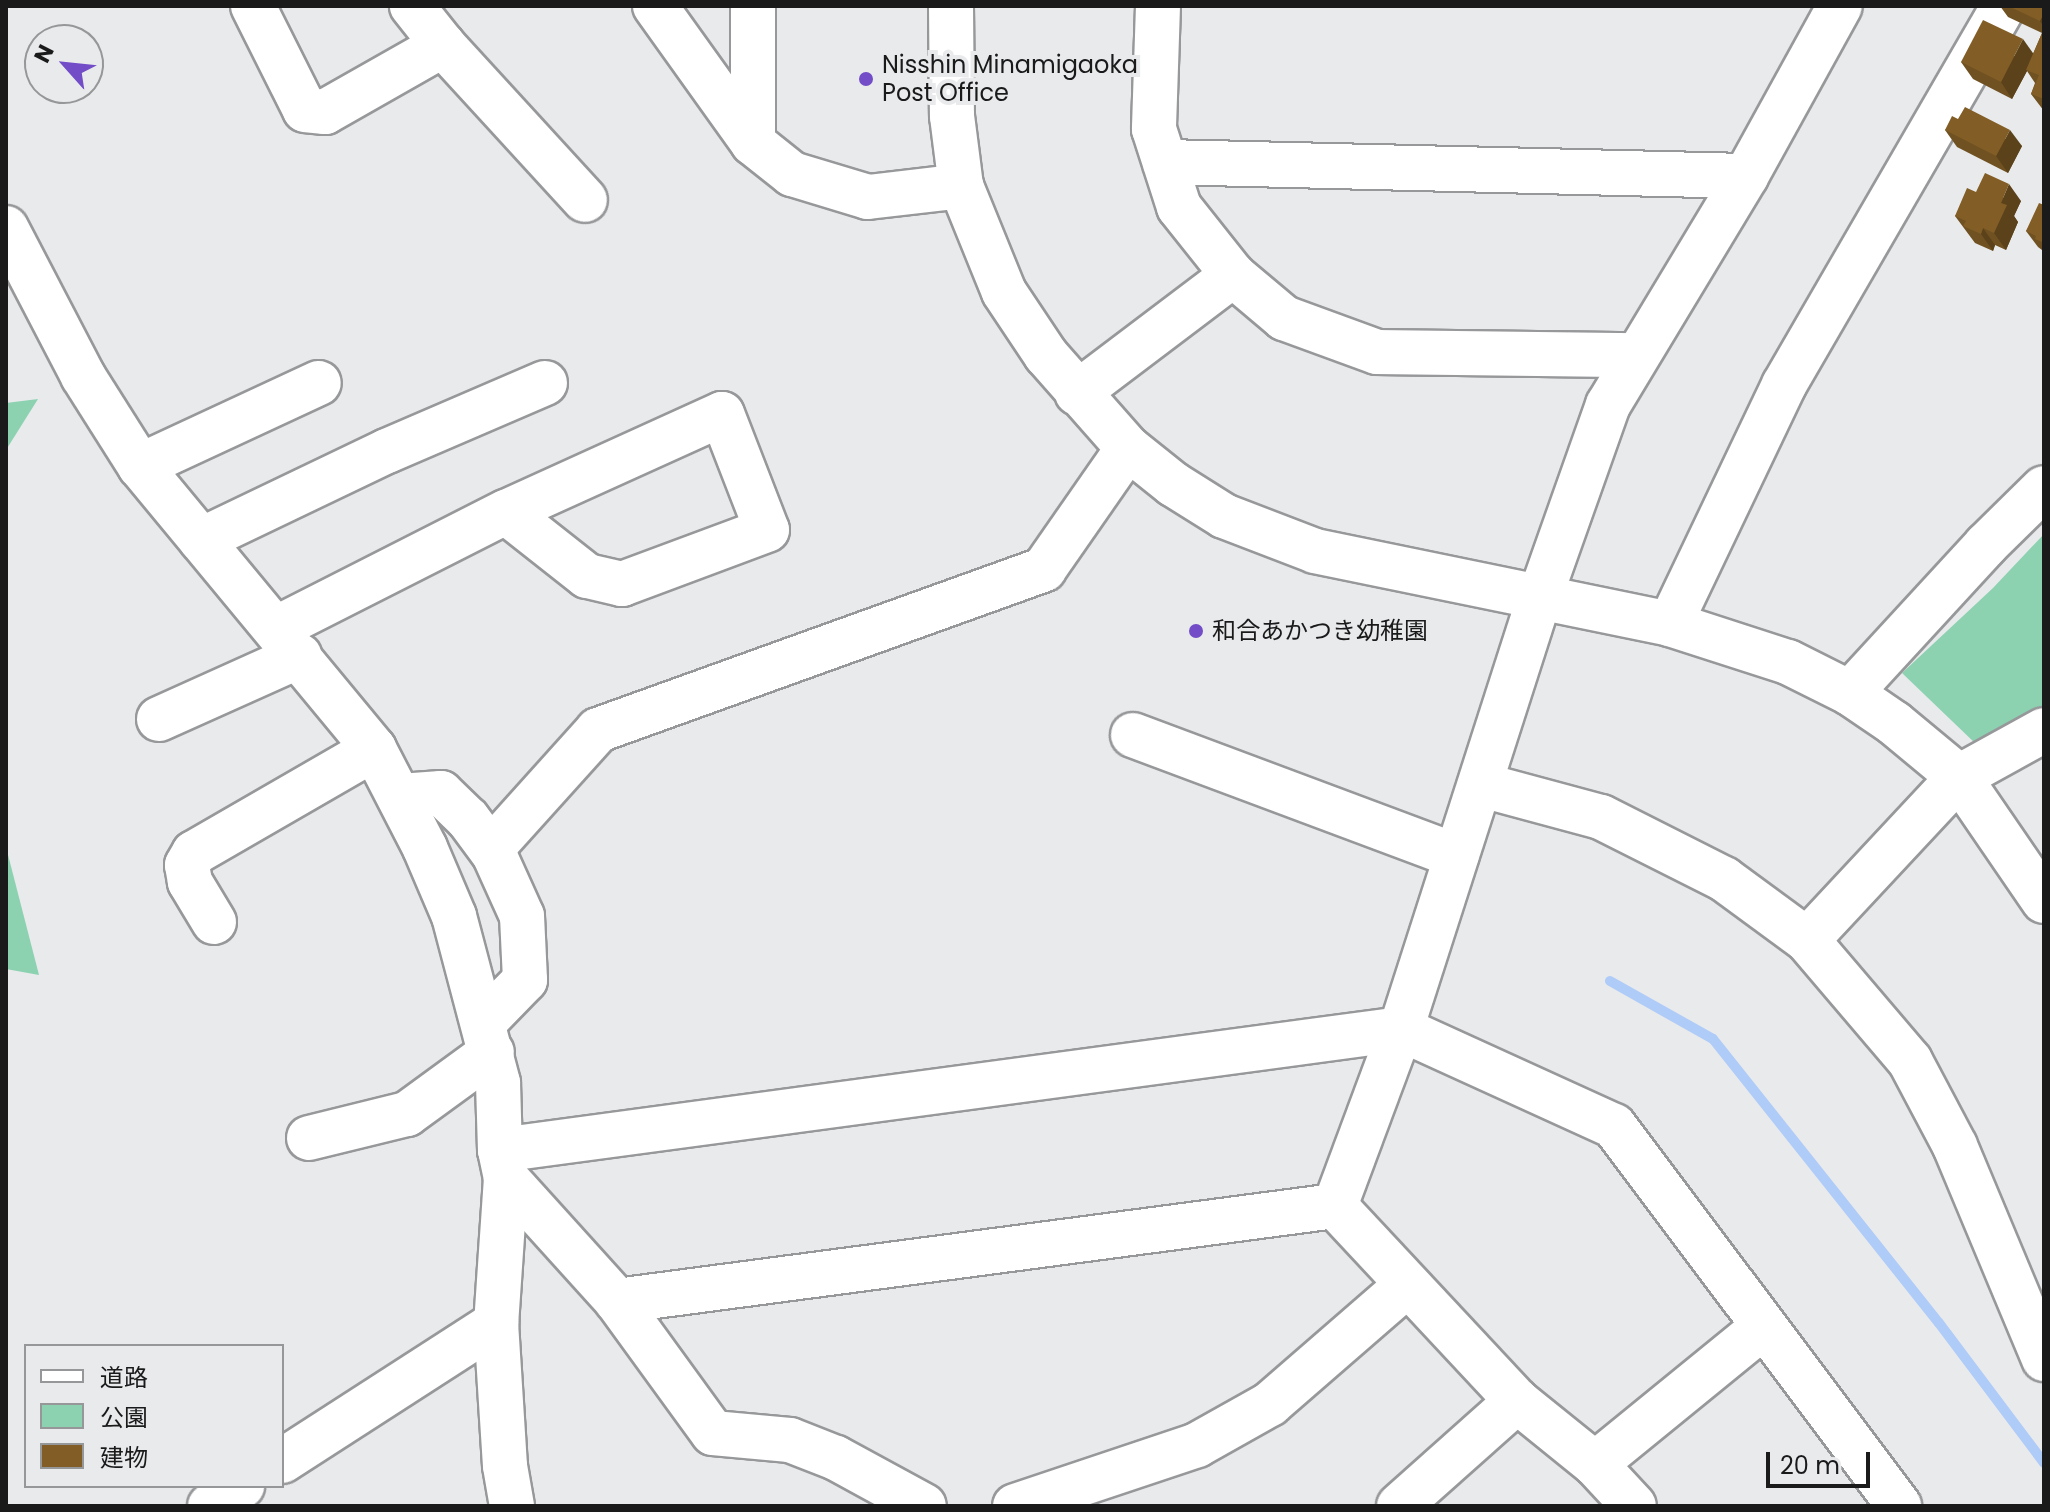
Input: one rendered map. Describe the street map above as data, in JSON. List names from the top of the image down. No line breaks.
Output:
{"places":["Nisshin Minamigaoka Post Office","和合あかつき幼稚園"],"legend":["道路","公園","建物"],"scale_bar":"20 m","north":"top left"}
